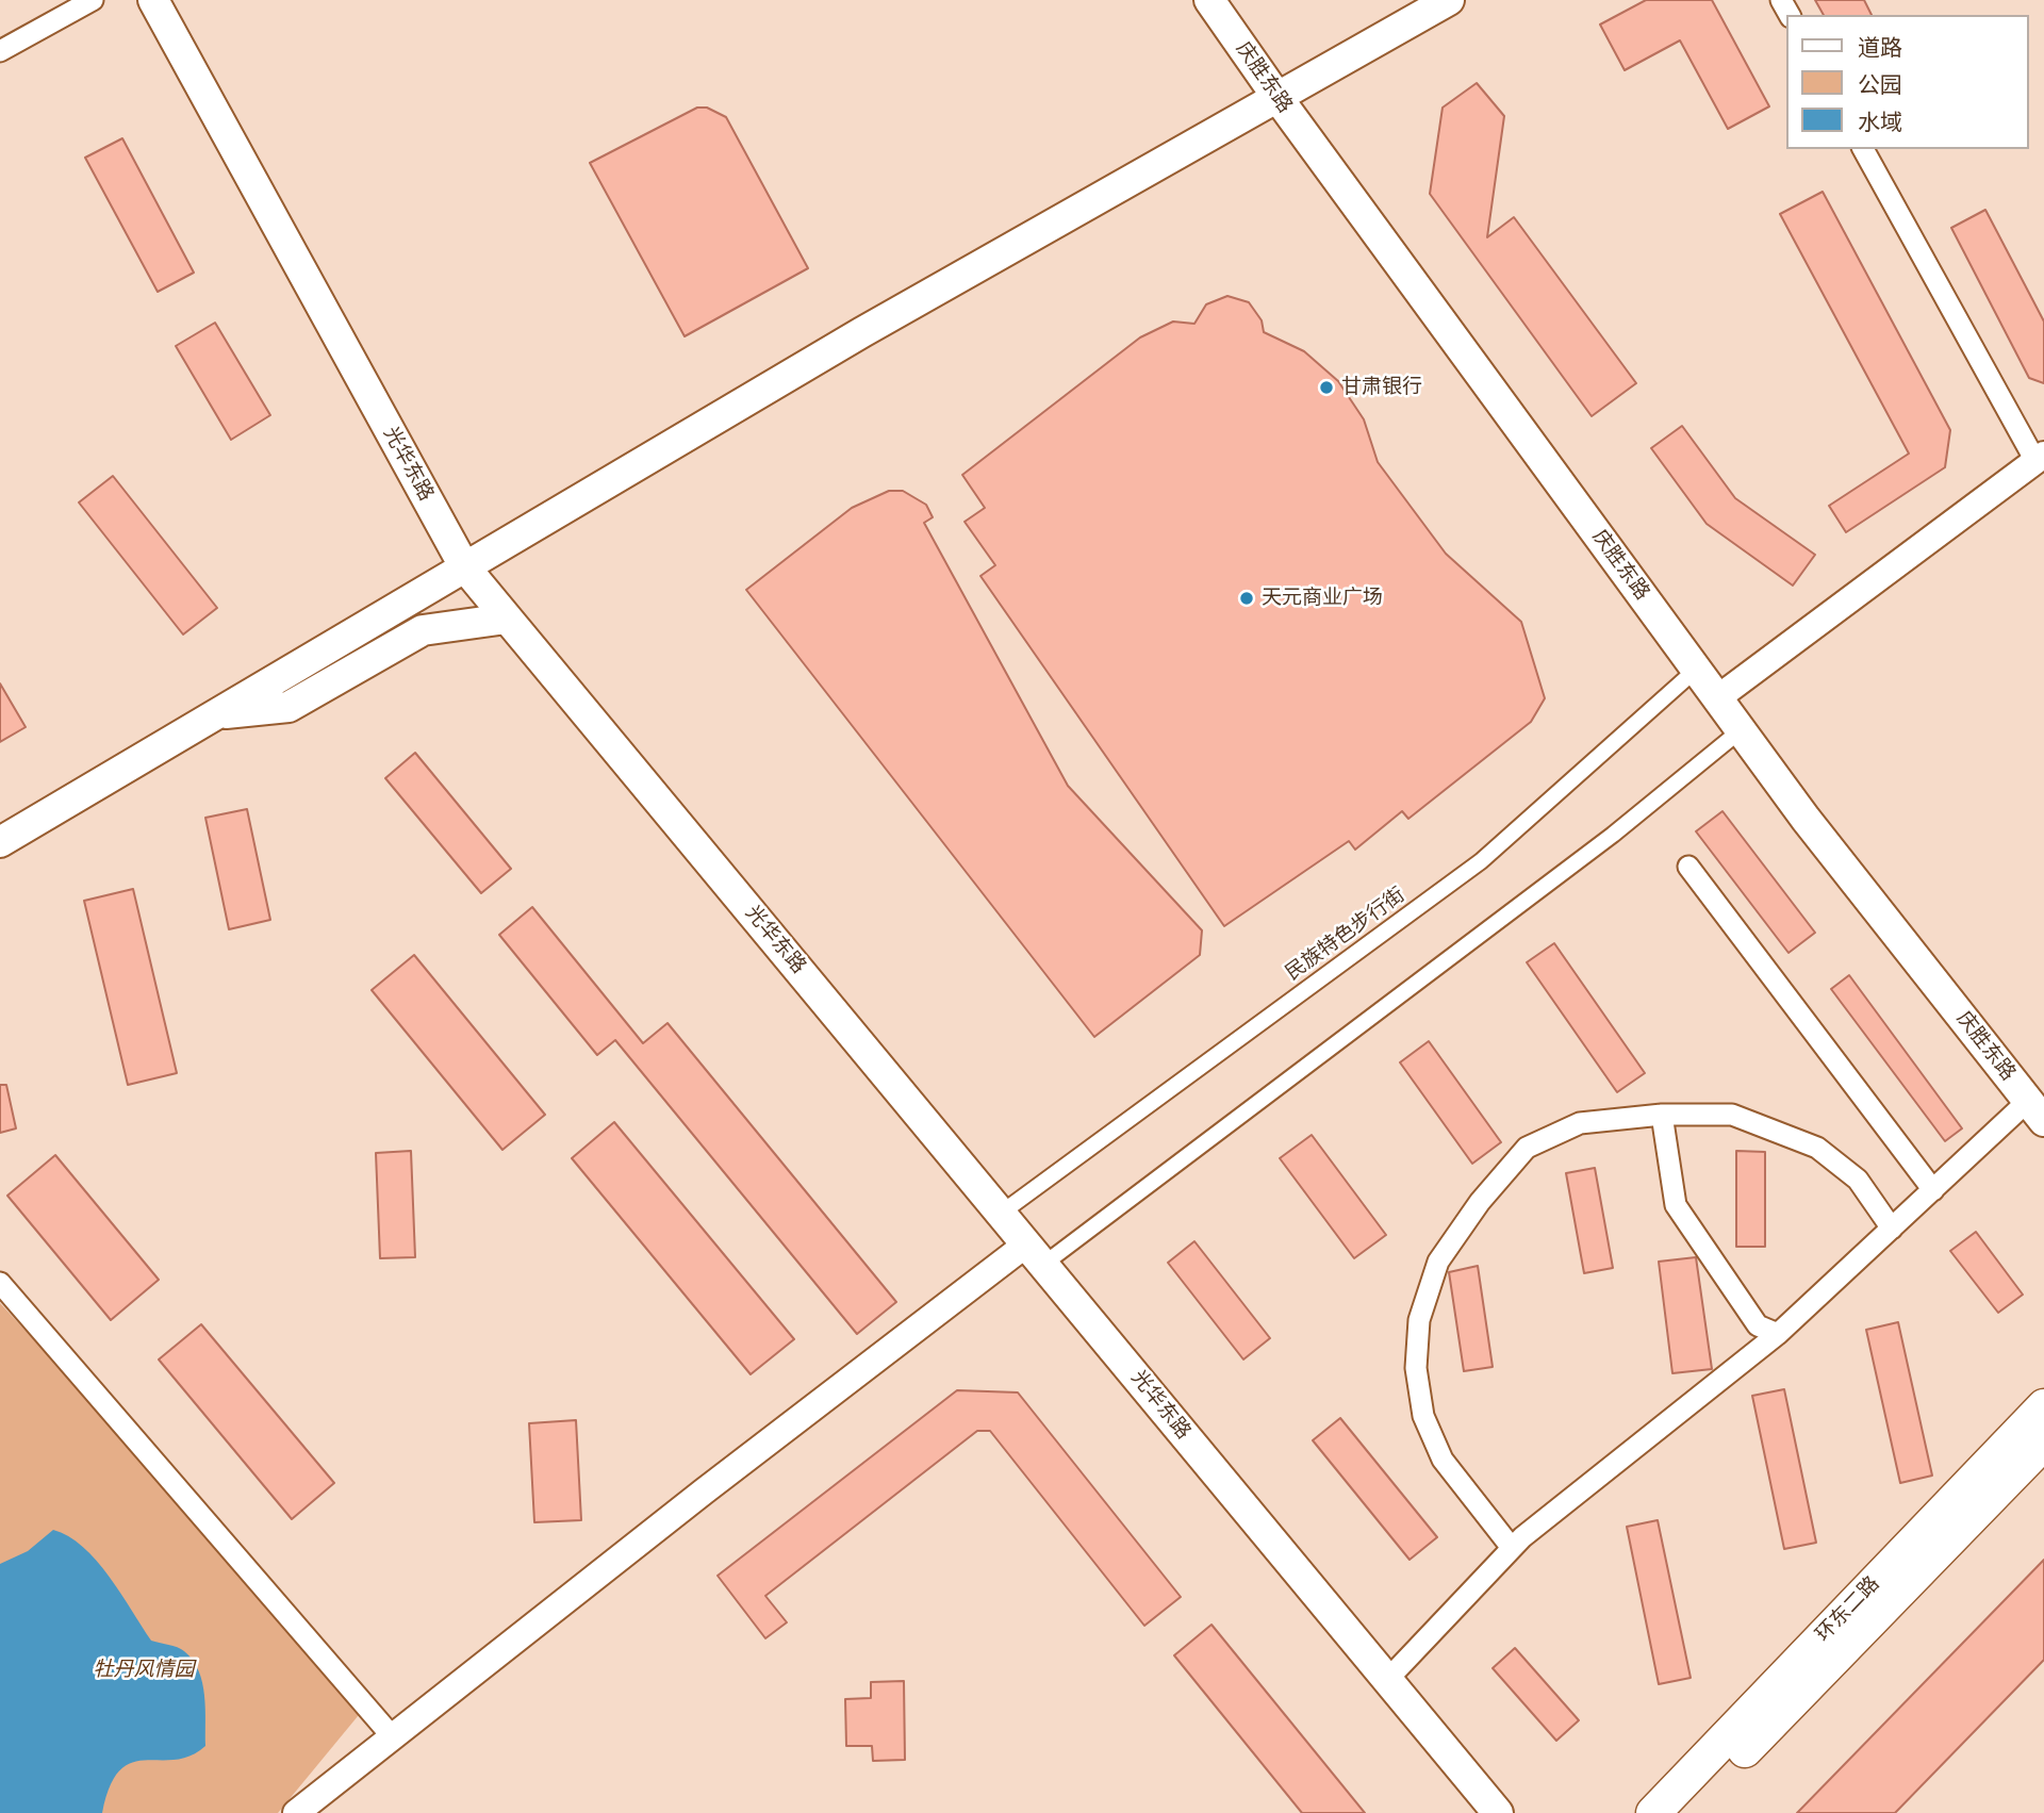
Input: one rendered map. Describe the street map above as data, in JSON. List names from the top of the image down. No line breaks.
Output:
{"streets":{"main road":["庆胜东路","光华东路","环东二路"],"street":["民族特色步行街"]},"crossings":[["庆胜东路","民族特色步行街"],["光华东路","民族特色步行街"]],"parks":["牡丹风情园"],"places":["甘肃银行","天元商业广场"],"legend":["道路","公园","水域"]}
